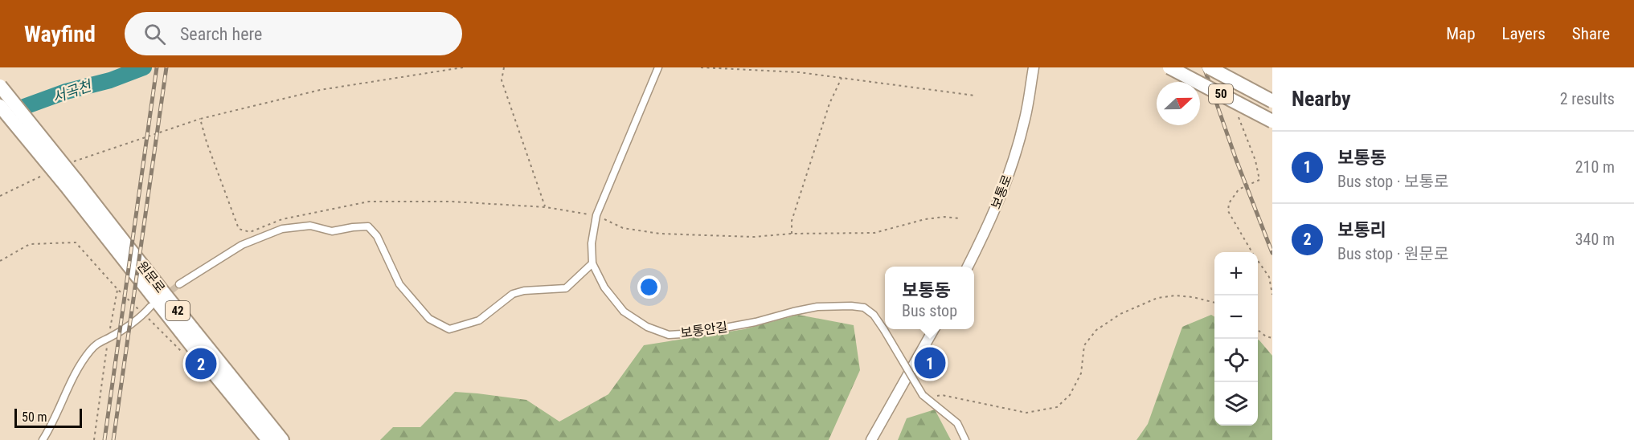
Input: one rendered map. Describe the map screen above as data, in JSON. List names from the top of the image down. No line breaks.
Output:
{"streets":{"highway":["50","원문로","42"],"street":["보통로","보통안길"]},"crossings":[["원문로","42"]],"water":["서곡천"],"scale_bar":"50 m","north":"right","page":{"header":"Wayfind","search":"Search here","nav":["Map","Layers","Share"],"heading":["Nearby","2 results"],"list":[{"mark":"1","name":"보통동","note":"Bus stop · 보통로","value":"210 m"},{"mark":"2","name":"보통리","note":"Bus stop · 원문로","value":"340 m"}],"map_buttons":["+","−"],"popup":["보통동","Bus stop"],"pins":["1","2"],"scale":"50 m"}}
